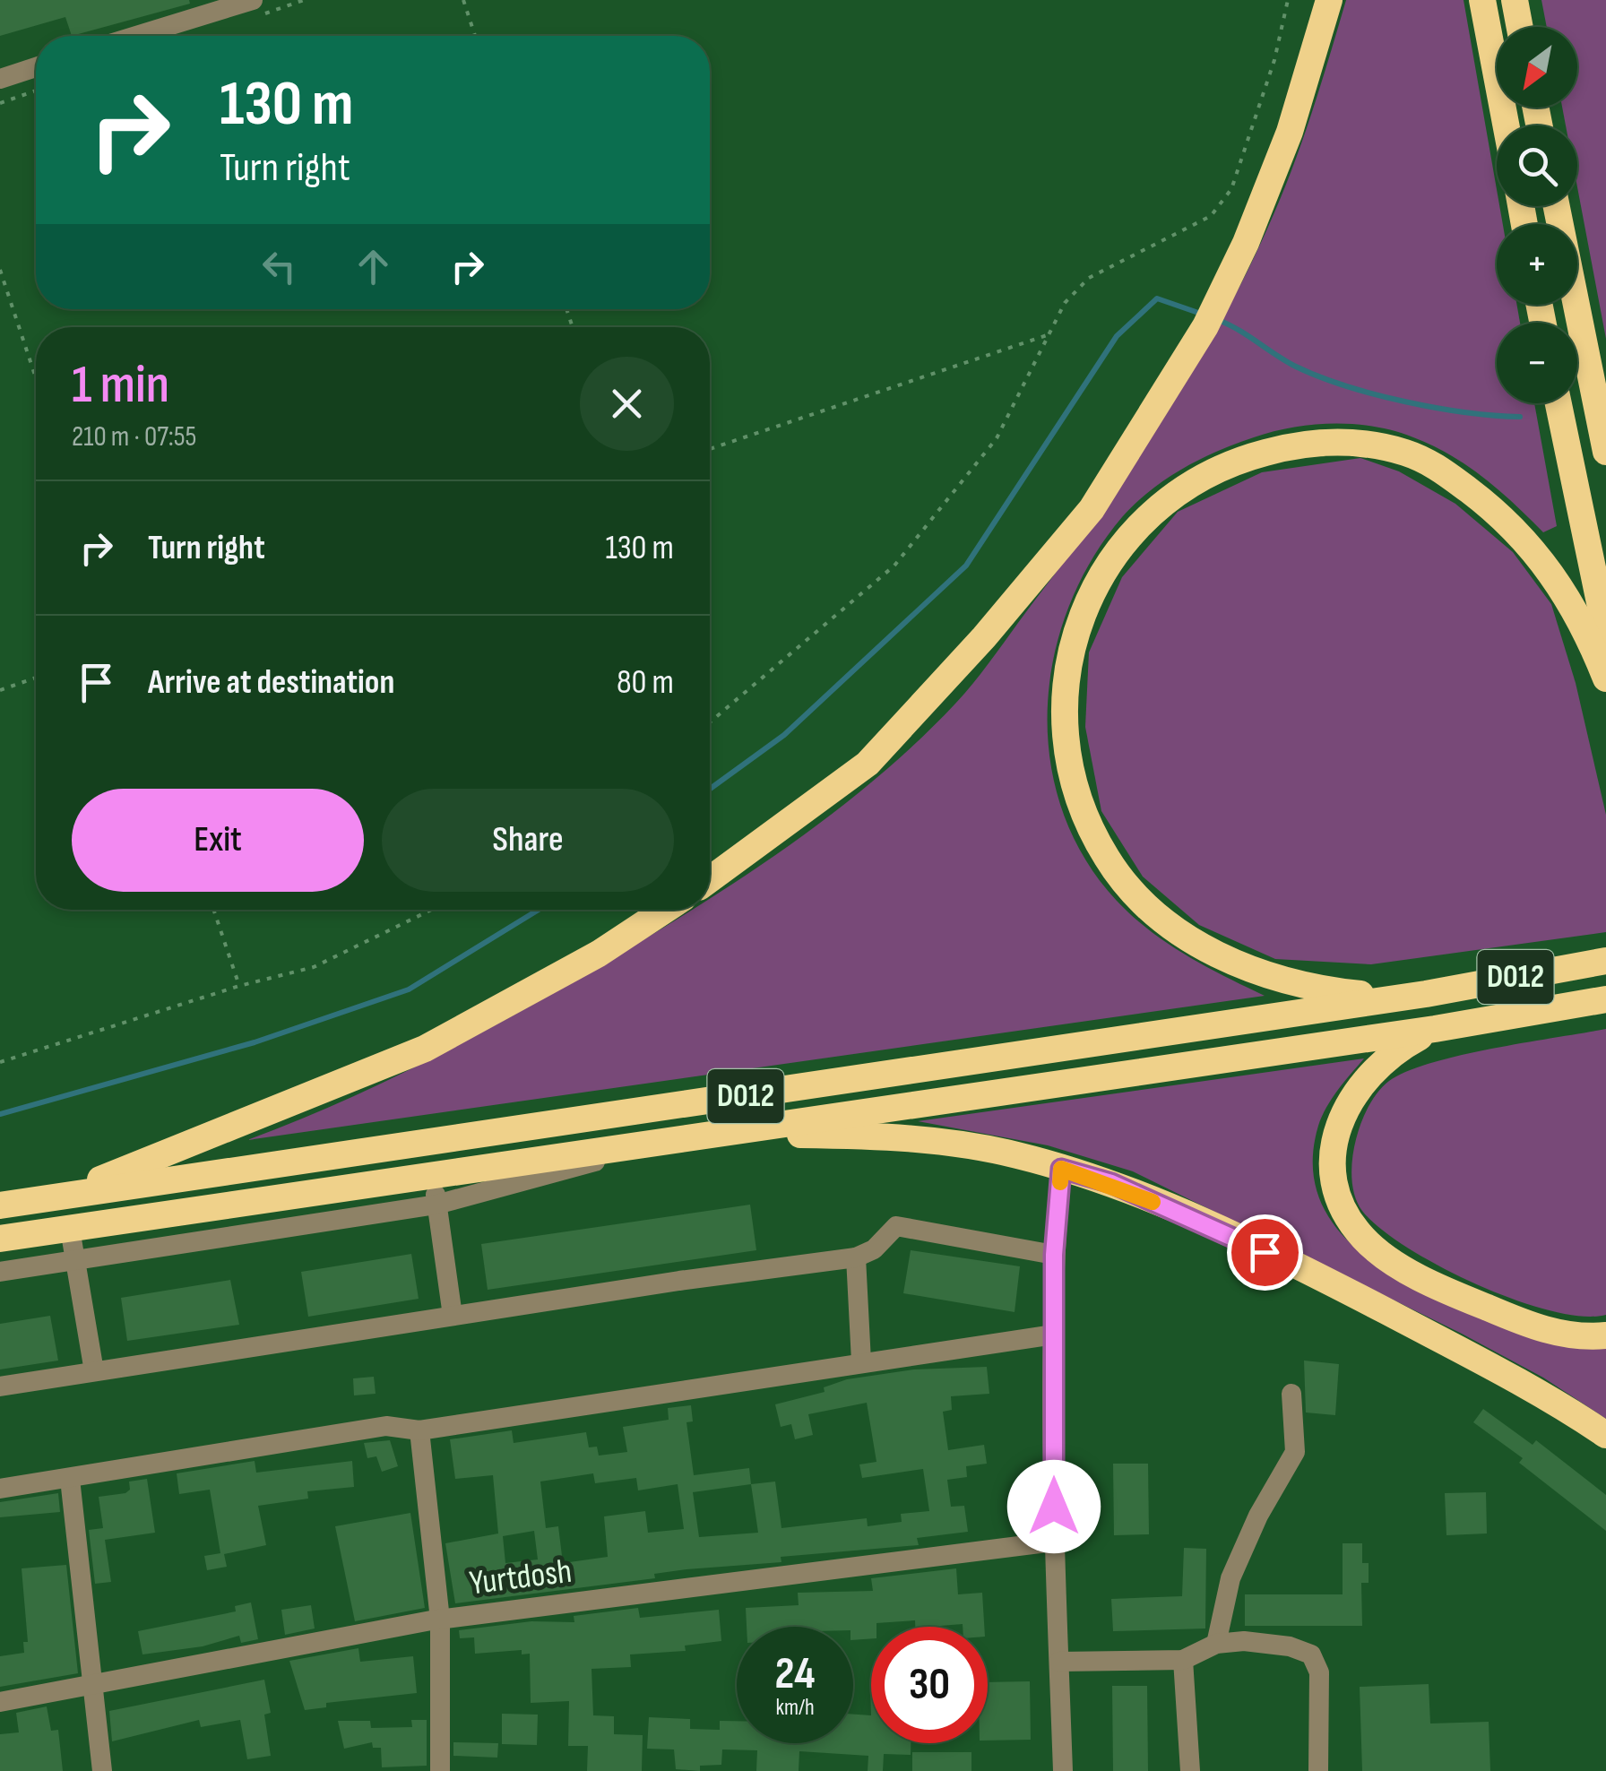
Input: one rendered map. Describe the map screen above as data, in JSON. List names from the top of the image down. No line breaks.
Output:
{"streets":{"highway":["D012"],"street":["Yurtdosh"]},"north":"bottom left","page":{"map_buttons":["+","−"],"turn":["130 m","Turn right"],"heading":["1 min","210 m · 07:55"],"list":[{"name":"Turn right","value":"130 m"},{"name":"Arrive at destination","value":"80 m"}],"buttons":["Exit","Share"],"speed":"24 km/h","limit":"30"}}
